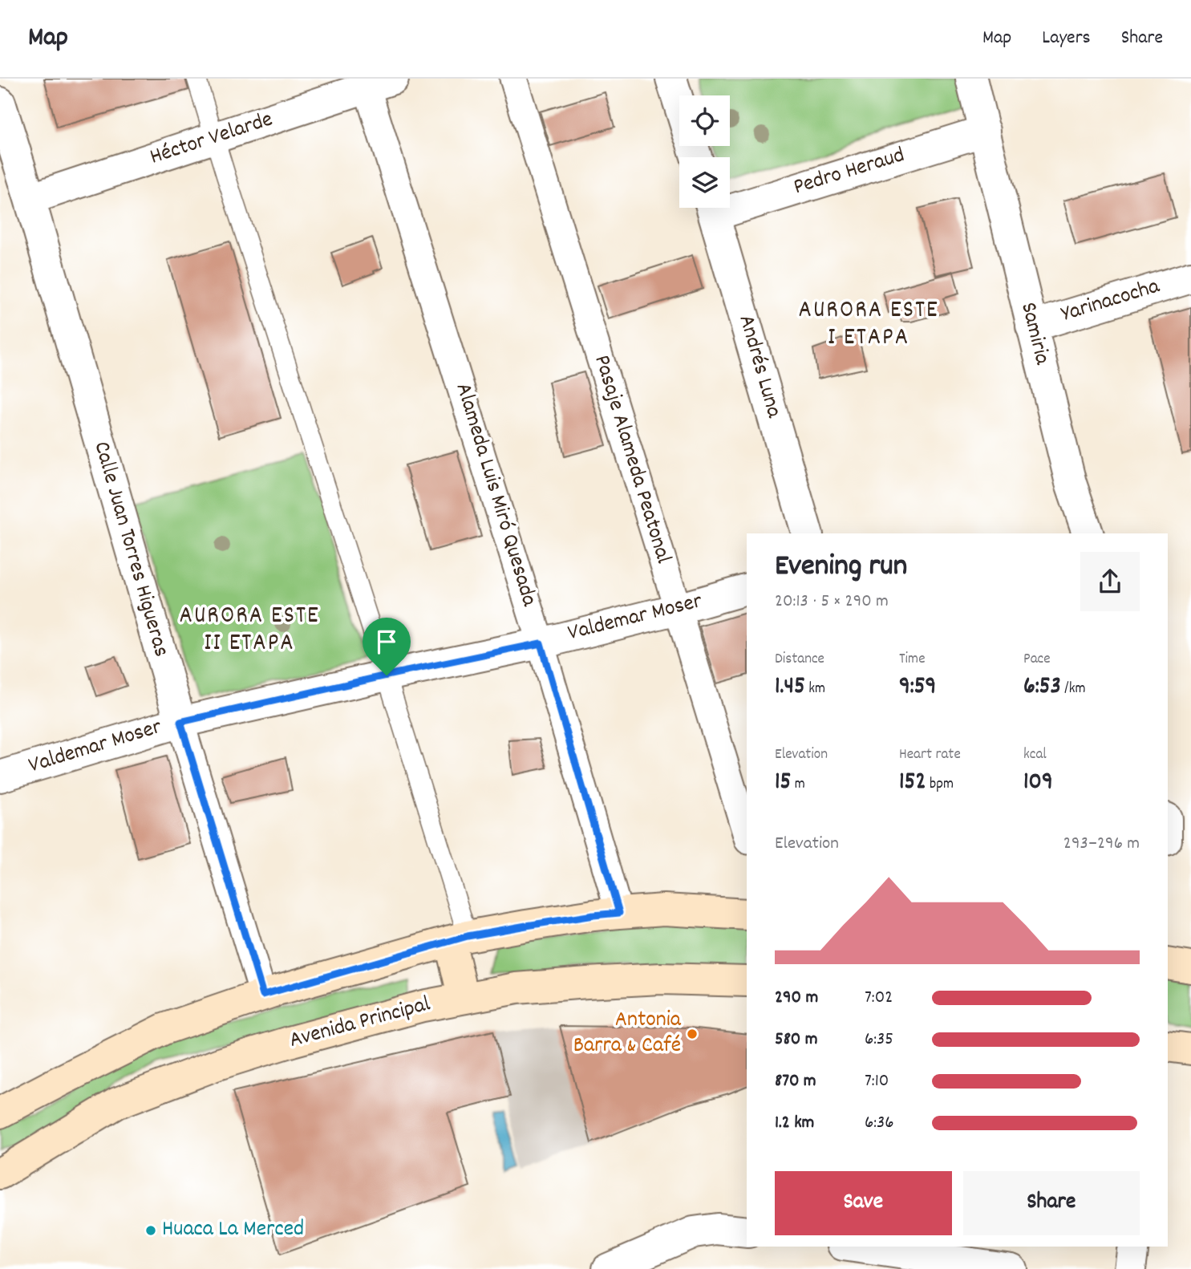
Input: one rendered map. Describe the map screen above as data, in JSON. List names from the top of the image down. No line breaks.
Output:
{"streets":{"main road":["Avenida Principal"],"street":["Héctor Velarde","Pedro Heraud","Yarinacocha","Samiria","Andrés Luna","Pasaje Alameda Peatonal","Alameda Luis Miró Quesada","Calle Juan Torres Higueras","Valdemar Moser"]},"crossings":[["Héctor Velarde","Alameda Luis Miró Quesada"],["Héctor Velarde","Calle Juan Torres Higueras"],["Pedro Heraud","Samiria"],["Yarinacocha","Samiria"],["Pasaje Alameda Peatonal","Valdemar Moser"],["Alameda Luis Miró Quesada","Valdemar Moser"],["Calle Juan Torres Higueras","Valdemar Moser"]],"districts":["AURORA ESTE I ETAPA","AURORA ESTE II ETAPA"],"places":["Antonia Barra & Café","Huaca La Merced"],"page":{"header":"Map","nav":["Map","Layers","Share"],"heading":["Evening run","20:13 · 5 × 290 m"],"stats":[["Distance","1.45 km"],["Time","9:59"],["Pace","6:53 /km"],["Elevation","15 m"],["Heart rate","152 bpm"],["kcal","109"]],"chart":["Elevation","293–296 m"],"list":[{"name":"290 m","note":"7:02"},{"name":"580 m","note":"6:35"},{"name":"870 m","note":"7:10"},{"name":"1.2 km","note":"6:36"}],"buttons":["Save","Share"]}}
